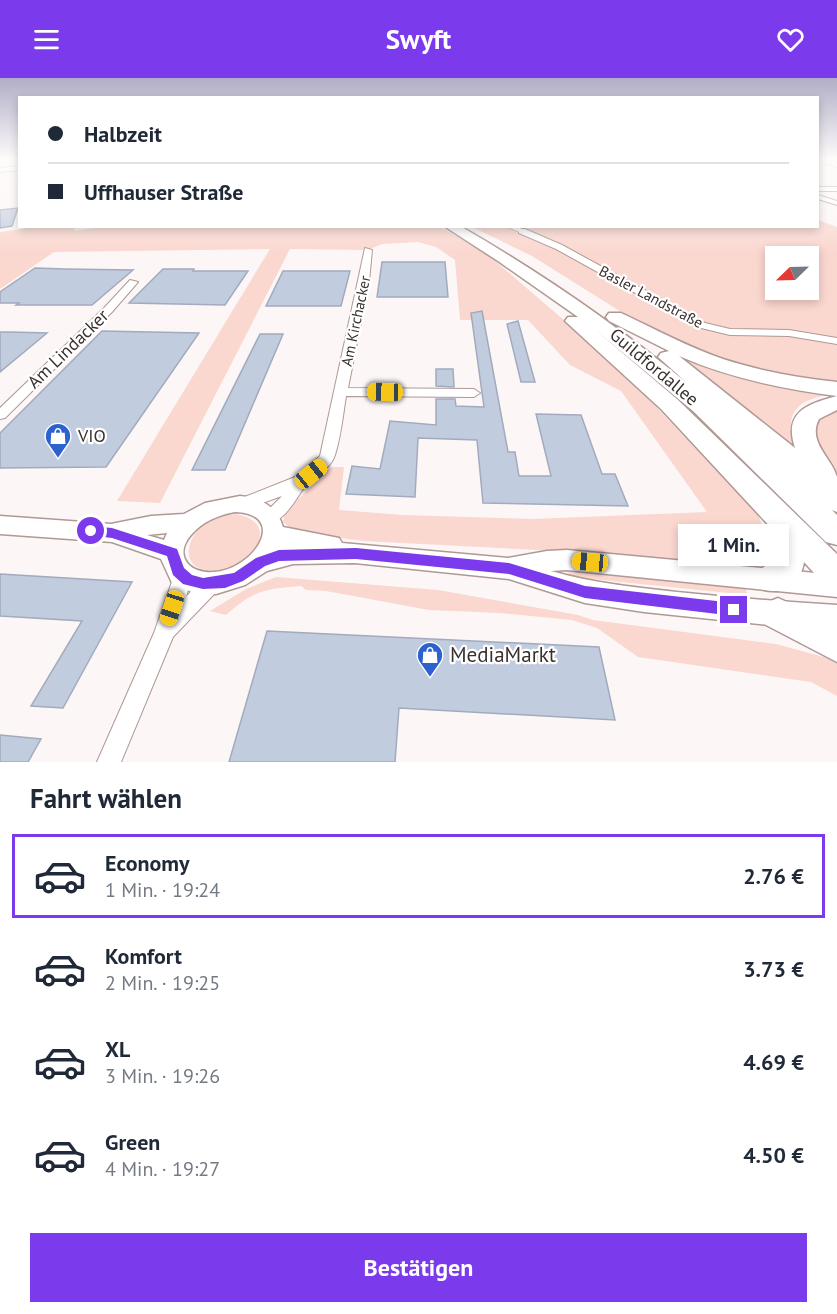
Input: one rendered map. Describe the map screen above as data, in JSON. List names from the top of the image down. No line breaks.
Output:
{"streets":{"highway":["Guildfordallee"],"street":["Basler Landstraße","Am Kirchacker","Am Lindacker"]},"places":{"shop":["VIO","MediaMarkt"]},"north":"bottom left","page":{"header":"Swyft","banner":["Halbzeit","Uffhauser Straße"],"bubble":"1 Min.","heading":"Fahrt wählen","list":[{"name":"Economy","note":"1 Min. · 19:24","value":"2.76 €"},{"name":"Komfort","note":"2 Min. · 19:25","value":"3.73 €"},{"name":"XL","note":"3 Min. · 19:26","value":"4.69 €"},{"name":"Green","note":"4 Min. · 19:27","value":"4.50 €"}],"buttons":"Bestätigen"}}
